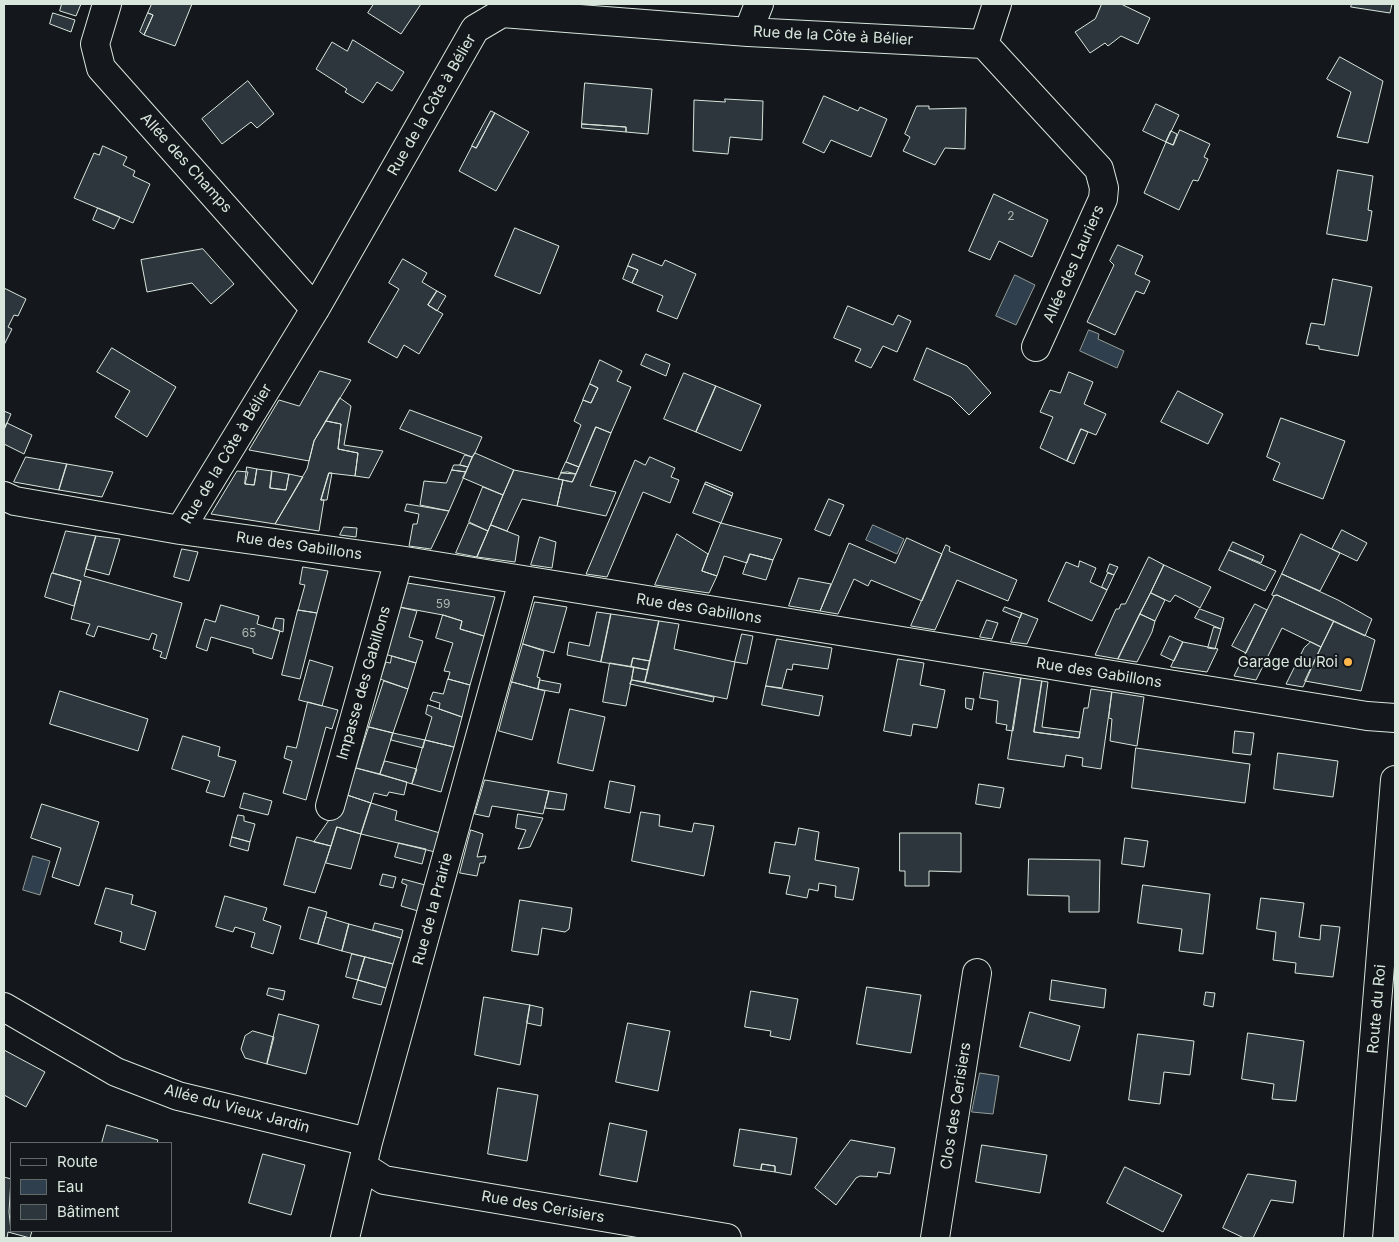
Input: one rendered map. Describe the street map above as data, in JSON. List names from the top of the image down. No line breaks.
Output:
{"streets":{"street":["Rue de la Côte à Bélier","Allée des Champs","Allée des Lauriers","Rue des Gabillons","Impasse des Gabillons","Rue de la Prairie","Route du Roi","Clos des Cerisiers","Allée du Vieux Jardin","Rue des Cerisiers"]},"crossings":[["Rue de la Côte à Bélier","Allée des Champs"],["Rue de la Côte à Bélier","Allée des Lauriers"],["Rue de la Côte à Bélier","Rue des Gabillons"],["Rue des Gabillons","Impasse des Gabillons"],["Rue des Gabillons","Rue de la Prairie"],["Rue de la Prairie","Allée du Vieux Jardin"],["Rue de la Prairie","Rue des Cerisiers"],["Allée du Vieux Jardin","Rue des Cerisiers"]],"places":["Garage du Roi"],"house_numbers":["2","59","65"],"legend":["Route","Eau","Bâtiment"]}
